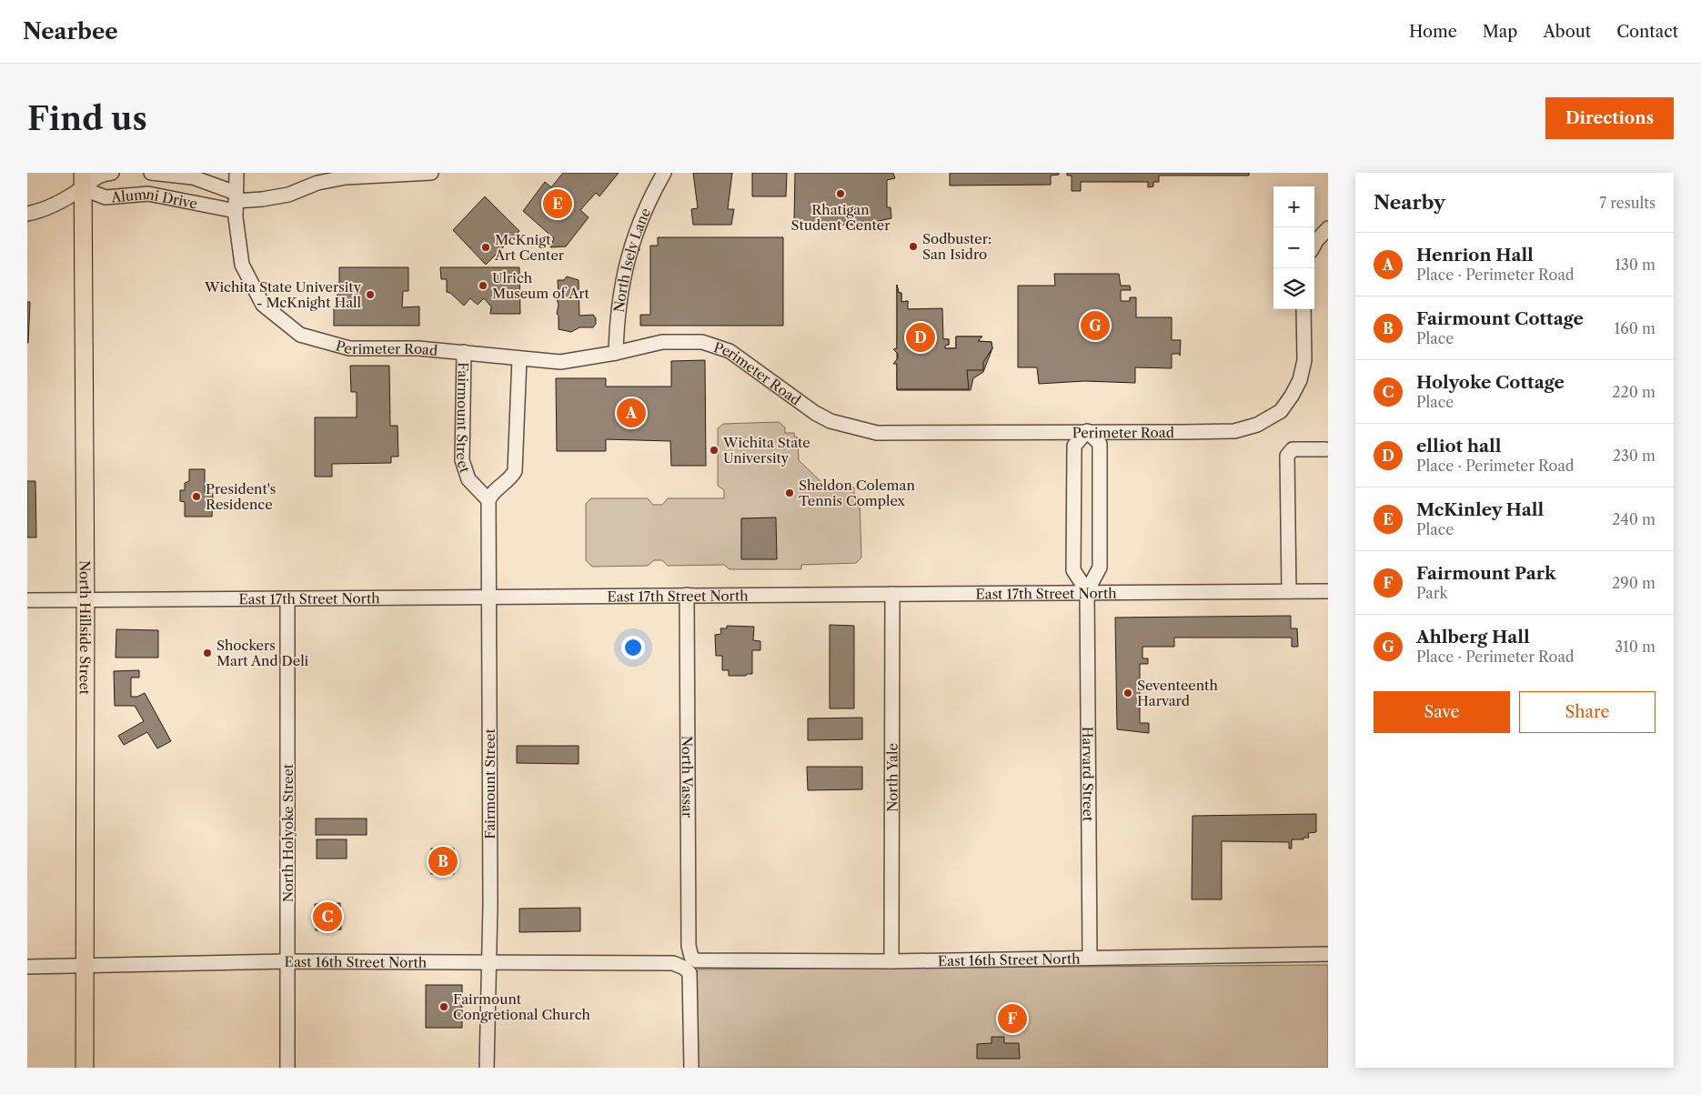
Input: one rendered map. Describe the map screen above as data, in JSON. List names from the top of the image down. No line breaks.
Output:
{"streets":{"main road":["North Hillside Street"],"street":["Alumni Drive","North Isely Lane","Perimeter Road","Fairmount Street","East 17th Street North","Harvard Street","North Vassar","North Yale","North Holyoke Street","East 16th Street North"]},"crossings":[["Alumni Drive","Perimeter Road"],["Alumni Drive","North Hillside Street"],["North Isely Lane","Perimeter Road"],["Perimeter Road","Fairmount Street"],["Fairmount Street","East 17th Street North"],["Fairmount Street","East 16th Street North"],["East 17th Street North","North Hillside Street"],["East 17th Street North","Harvard Street"],["East 17th Street North","North Vassar"],["East 17th Street North","North Yale"],["East 17th Street North","North Holyoke Street"],["North Hillside Street","East 16th Street North"],["Harvard Street","East 16th Street North"],["North Vassar","East 16th Street North"],["North Yale","East 16th Street North"],["North Holyoke Street","East 16th Street North"]],"places":["Rhatigan Student Center","Sodbuster: San Isidro","McKnigt Art Center","Ulrich Museum of Art","Wichita State University - McKnight Hall","Wichita State University","Sheldon Coleman Tennis Complex","President's Residence","Shockers Mart And Deli","Seventeenth Harvard","Fairmount Congretional Church"],"page":{"header":"Nearbee","nav":["Home","Map","About","Contact"],"buttons":["Directions",["Save","Share"]],"title":"Find us","heading":["Nearby","7 results"],"map_buttons":["+","−"],"pins":["E","G","D","A","B","C","F"],"list":[{"mark":"A","name":"Henrion Hall","note":"Place · Perimeter Road","value":"130 m"},{"mark":"B","name":"Fairmount Cottage","note":"Place","value":"160 m"},{"mark":"C","name":"Holyoke Cottage","note":"Place","value":"220 m"},{"mark":"D","name":"elliot hall","note":"Place · Perimeter Road","value":"230 m"},{"mark":"E","name":"McKinley Hall","note":"Place","value":"240 m"},{"mark":"F","name":"Fairmount Park","note":"Park","value":"290 m"},{"mark":"G","name":"Ahlberg Hall","note":"Place · Perimeter Road","value":"310 m"}]}}
